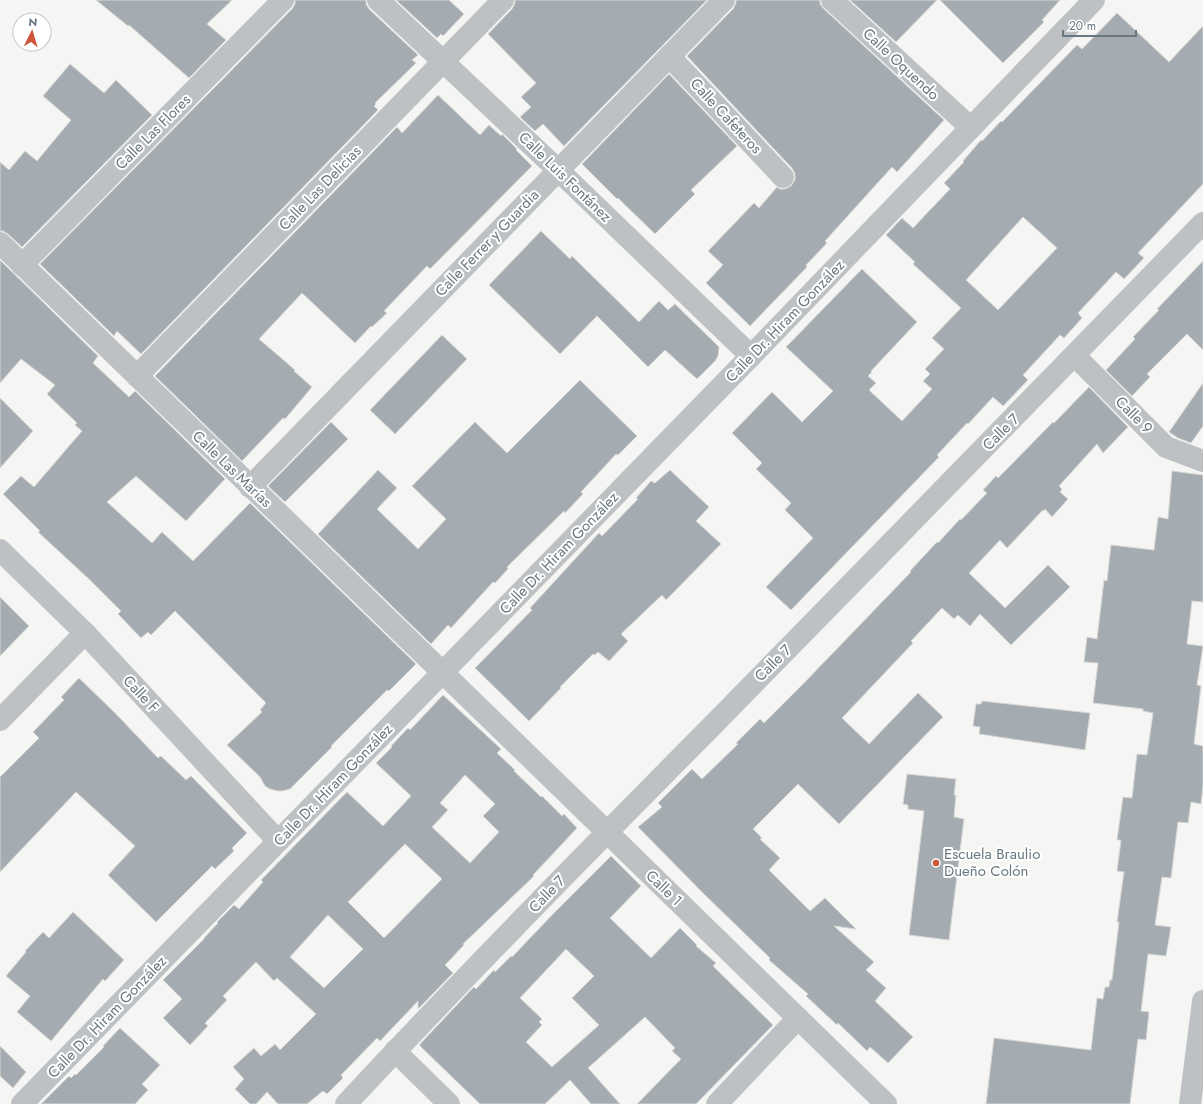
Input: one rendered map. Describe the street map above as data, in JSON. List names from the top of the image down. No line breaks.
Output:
{"streets":{"street":["Calle Oquendo","Calle Cafeteros","Calle Las Flores","Calle Luis Fontánez","Calle Las Delicias","Calle Ferrer y Guardia","Calle Dr. Hiram González","Calle 9","Calle 7","Calle Las Marías","Calle F","Calle 1"]},"crossings":[["Calle Oquendo","Calle Dr. Hiram González"],["Calle Cafeteros","Calle Ferrer y Guardia"],["Calle Las Flores","Calle Las Marías"],["Calle Luis Fontánez","Calle Las Delicias"],["Calle Luis Fontánez","Calle Ferrer y Guardia"],["Calle Luis Fontánez","Calle Dr. Hiram González"],["Calle Las Delicias","Calle Las Marías"],["Calle Ferrer y Guardia","Calle Las Marías"],["Calle Dr. Hiram González","Calle Las Marías"],["Calle Dr. Hiram González","Calle F"],["Calle Dr. Hiram González","Calle 1"],["Calle 9","Calle 7"],["Calle 7","Calle 1"],["Calle Las Marías","Calle 1"]],"places":["Escuela Braulio Dueño Colón"],"scale_bar":"20 m","north":"top"}
